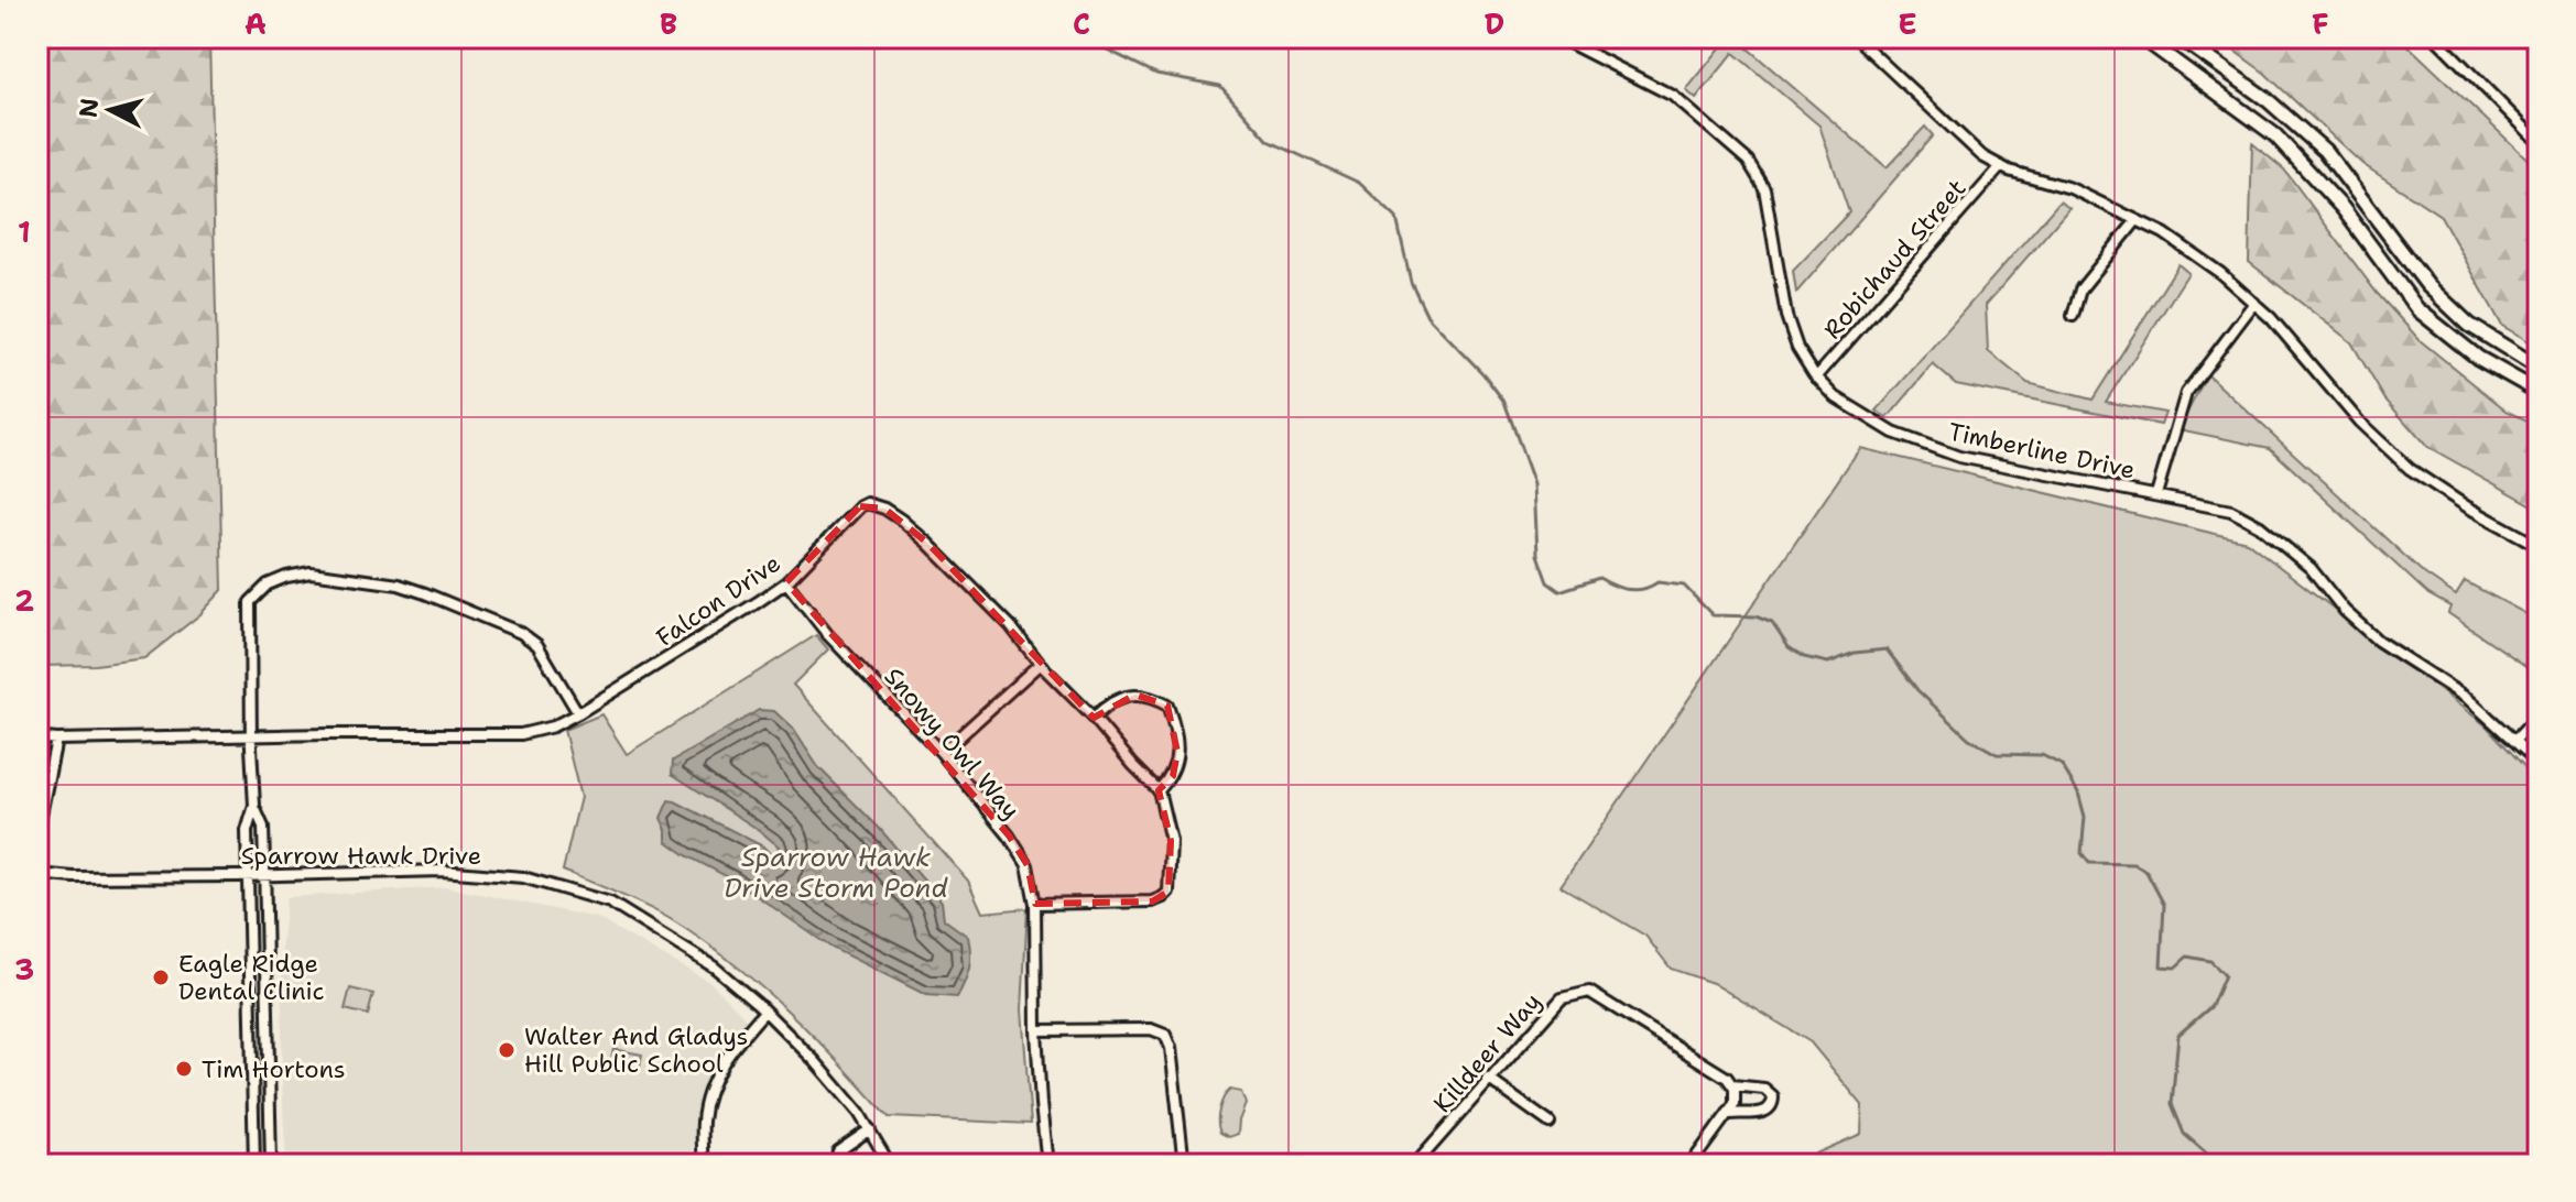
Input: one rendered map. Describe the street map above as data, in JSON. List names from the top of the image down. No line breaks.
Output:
{"streets":{"street":["Robichaud Street","Timberline Drive","Falcon Drive","Snowy Owl Way","Sparrow Hawk Drive","Killdeer Way"]},"crossings":[["Robichaud Street","Timberline Drive"],["Falcon Drive","Snowy Owl Way"]],"water":["Sparrow Hawk Drive Storm Pond"],"places":["Eagle Ridge Dental Clinic","Walter And Gladys Hill Public School","Tim Hortons"],"north":"left","grid":{"columns":["A","B","C","D","E","F"],"rows":["1","2","3"]}}
